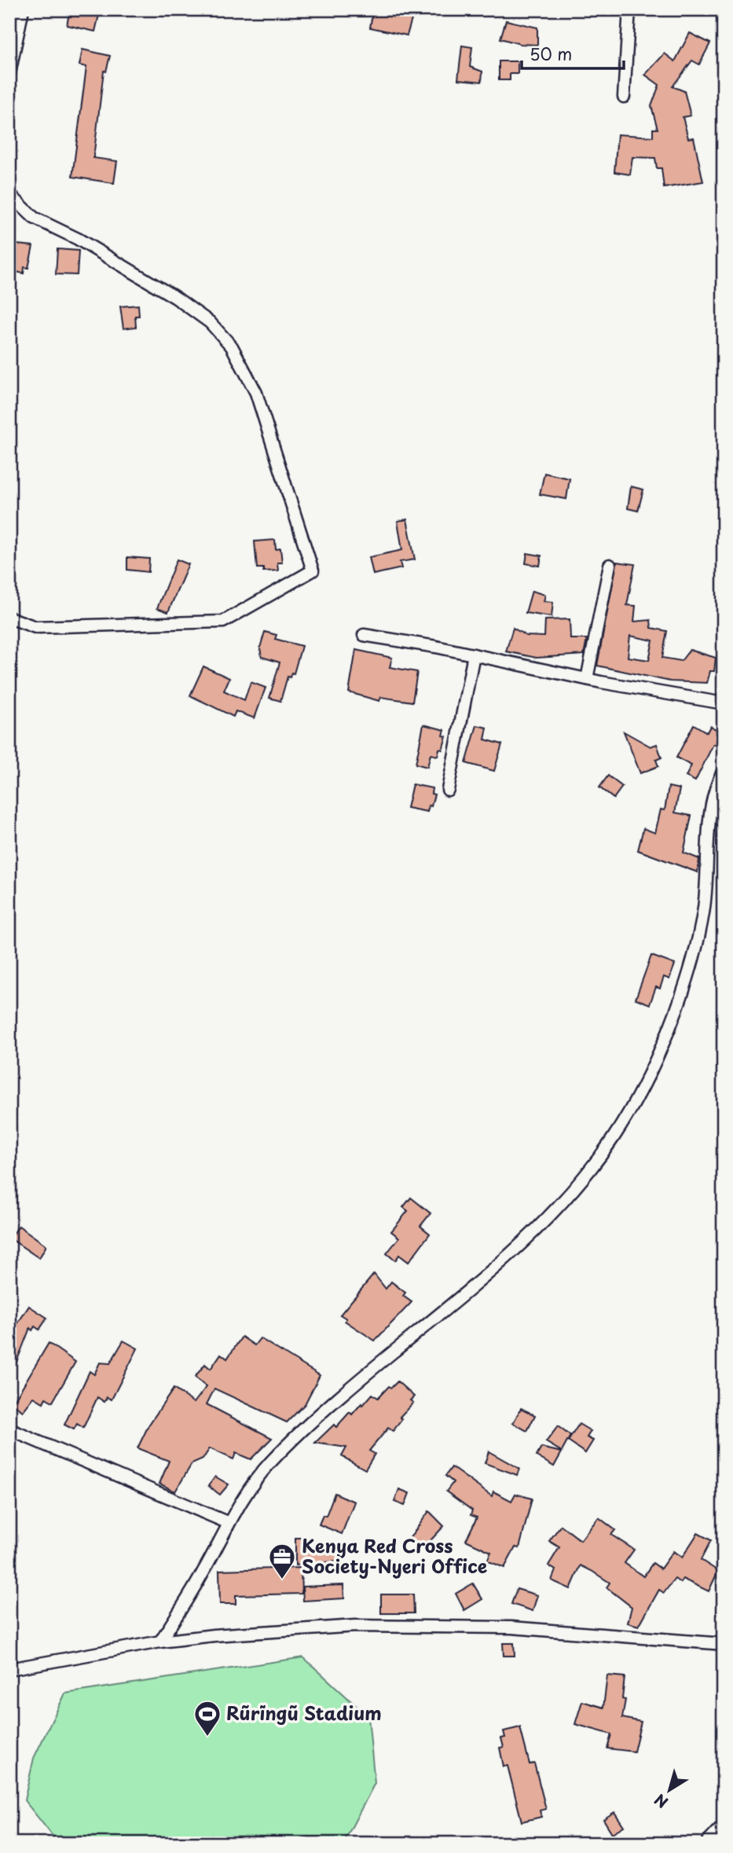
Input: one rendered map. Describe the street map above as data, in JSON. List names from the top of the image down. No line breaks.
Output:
{"places":{"office":["Kenya Red Cross Society-Nyeri Office"],"sports":["Rũrĩngũ Stadium"]},"scale_bar":"50 m","north":"bottom left"}
